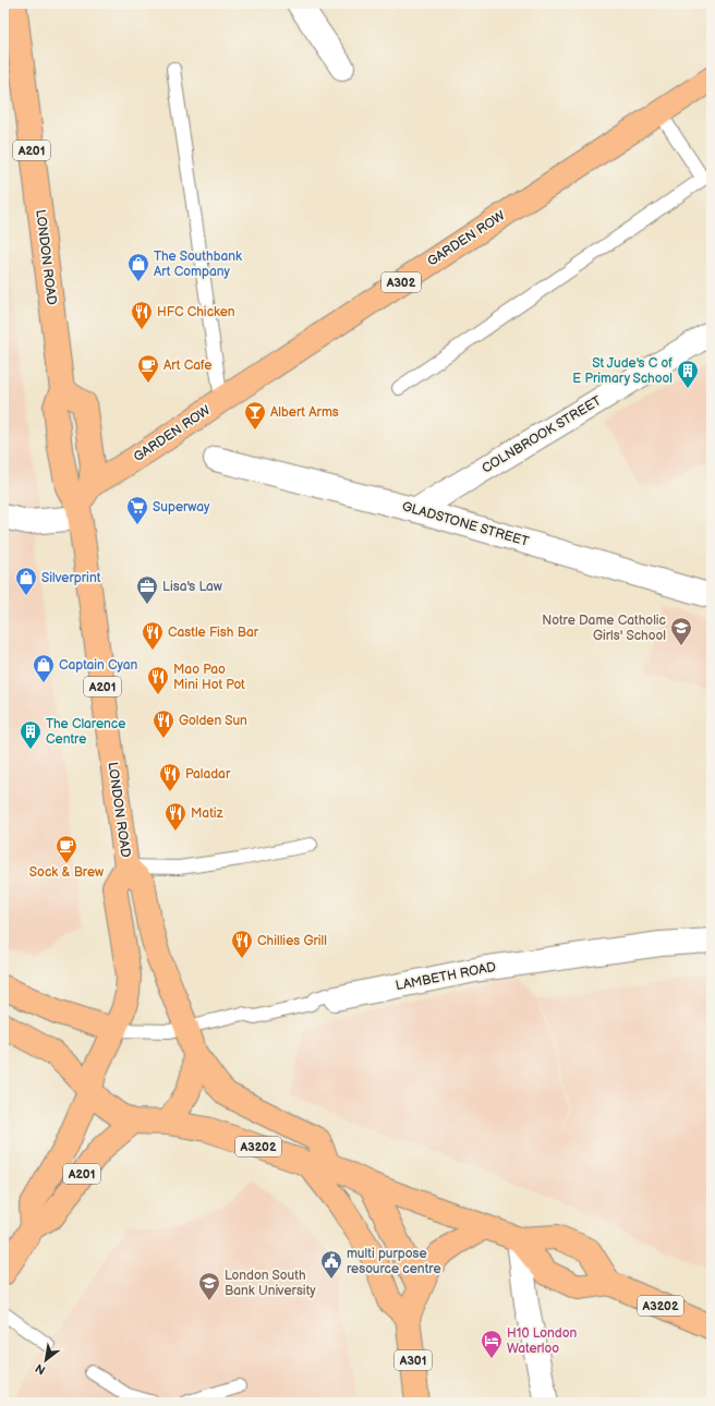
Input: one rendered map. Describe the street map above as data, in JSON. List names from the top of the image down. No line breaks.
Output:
{"streets":{"main road":["A201","GARDEN ROW","LONDON ROAD","A302","A3202","A301"],"street":["COLNBROOK STREET","GLADSTONE STREET","LAMBETH ROAD"]},"crossings":[["A201","LONDON ROAD"],["A201","LAMBETH ROAD"],["A201","A3202"],["LONDON ROAD","LAMBETH ROAD"],["LONDON ROAD","A3202"],["COLNBROOK STREET","GLADSTONE STREET"],["LAMBETH ROAD","A3202"],["A3202","A301"]],"places":{"shop":["The Southbank Art Company","Silverprint","Captain Cyan"],"restaurant":["HFC Chicken","Castle Fish Bar","Mao Pao Mini Hot Pot","Golden Sun","Paladar","Matiz","Chillies Grill"],"cafe":["Art Cafe","Sock & Brew"],"building":["St Jude's C of E Primary School","The Clarence Centre"],"bar":["Albert Arms"],"supermarket":["Superway"],"office":["Lisa's Law"],"school or university":["Notre Dame Catholic Girls' School","London South Bank University"],"public building":["multi purpose resource centre"],"hotel":["H10 London Waterloo"]},"north":"bottom left"}
